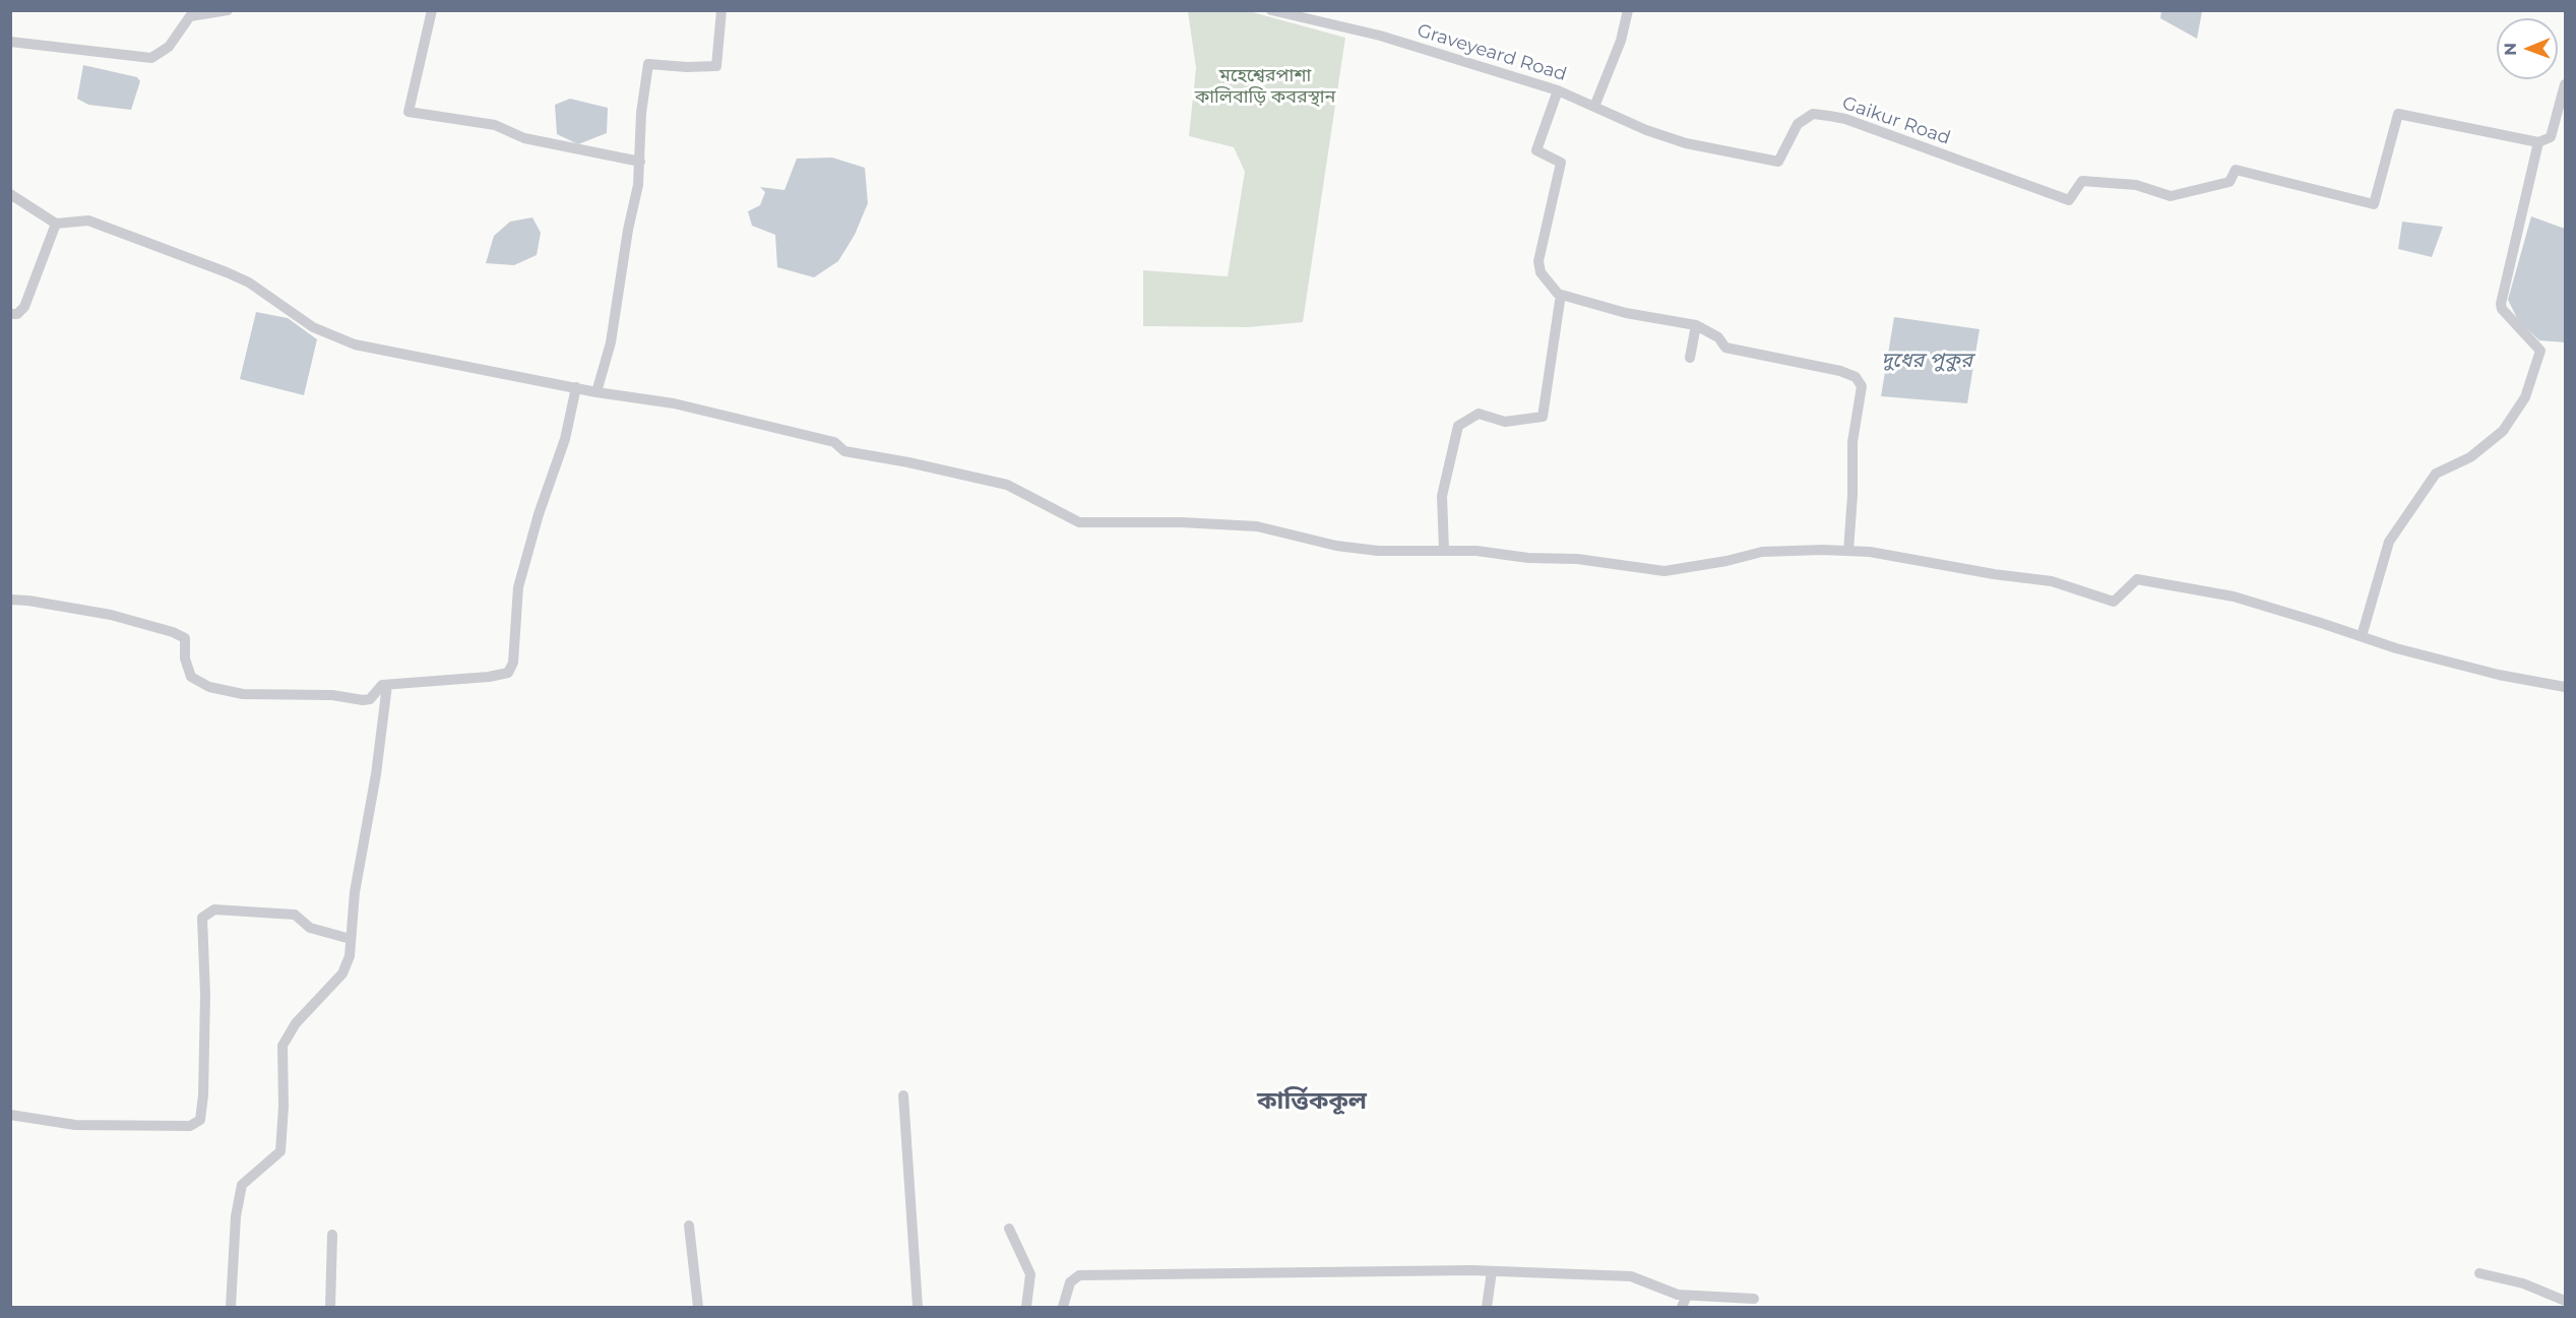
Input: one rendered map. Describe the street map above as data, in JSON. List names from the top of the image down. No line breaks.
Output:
{"streets":{"street":["Graveyeard Road","Gaikur Road"]},"crossings":[["Graveyeard Road","Gaikur Road"]],"districts":["কার্ত্তিককূল"],"water":["দুধের পুকুর"],"parks":["মহেশ্বেরপাশা কালিবাড়ি কবরস্থান"],"north":"left"}
